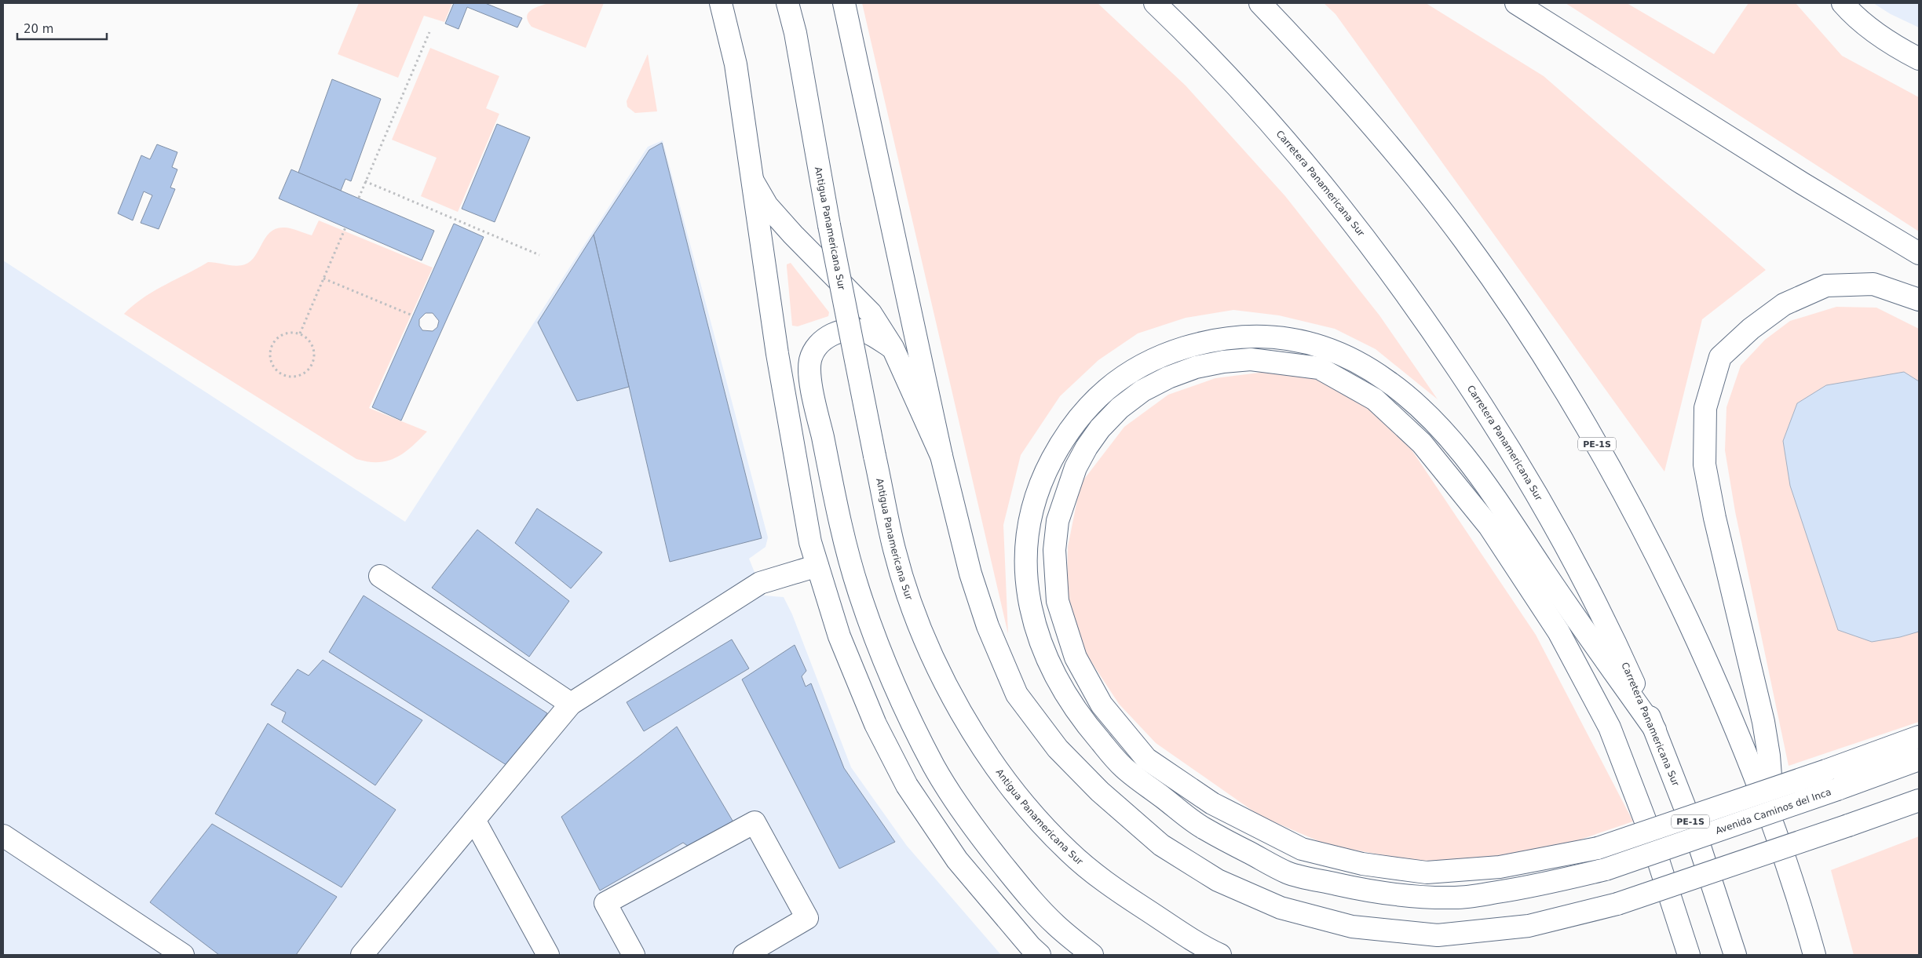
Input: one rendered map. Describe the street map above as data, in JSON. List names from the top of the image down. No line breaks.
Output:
{"streets":{"main road":["Carretera Panamericana Sur","Antigua Panamericana Sur","PE-1S","Avenida Caminos del Inca"]},"crossings":[["Carretera Panamericana Sur","Avenida Caminos del Inca"]],"scale_bar":"20 m"}
